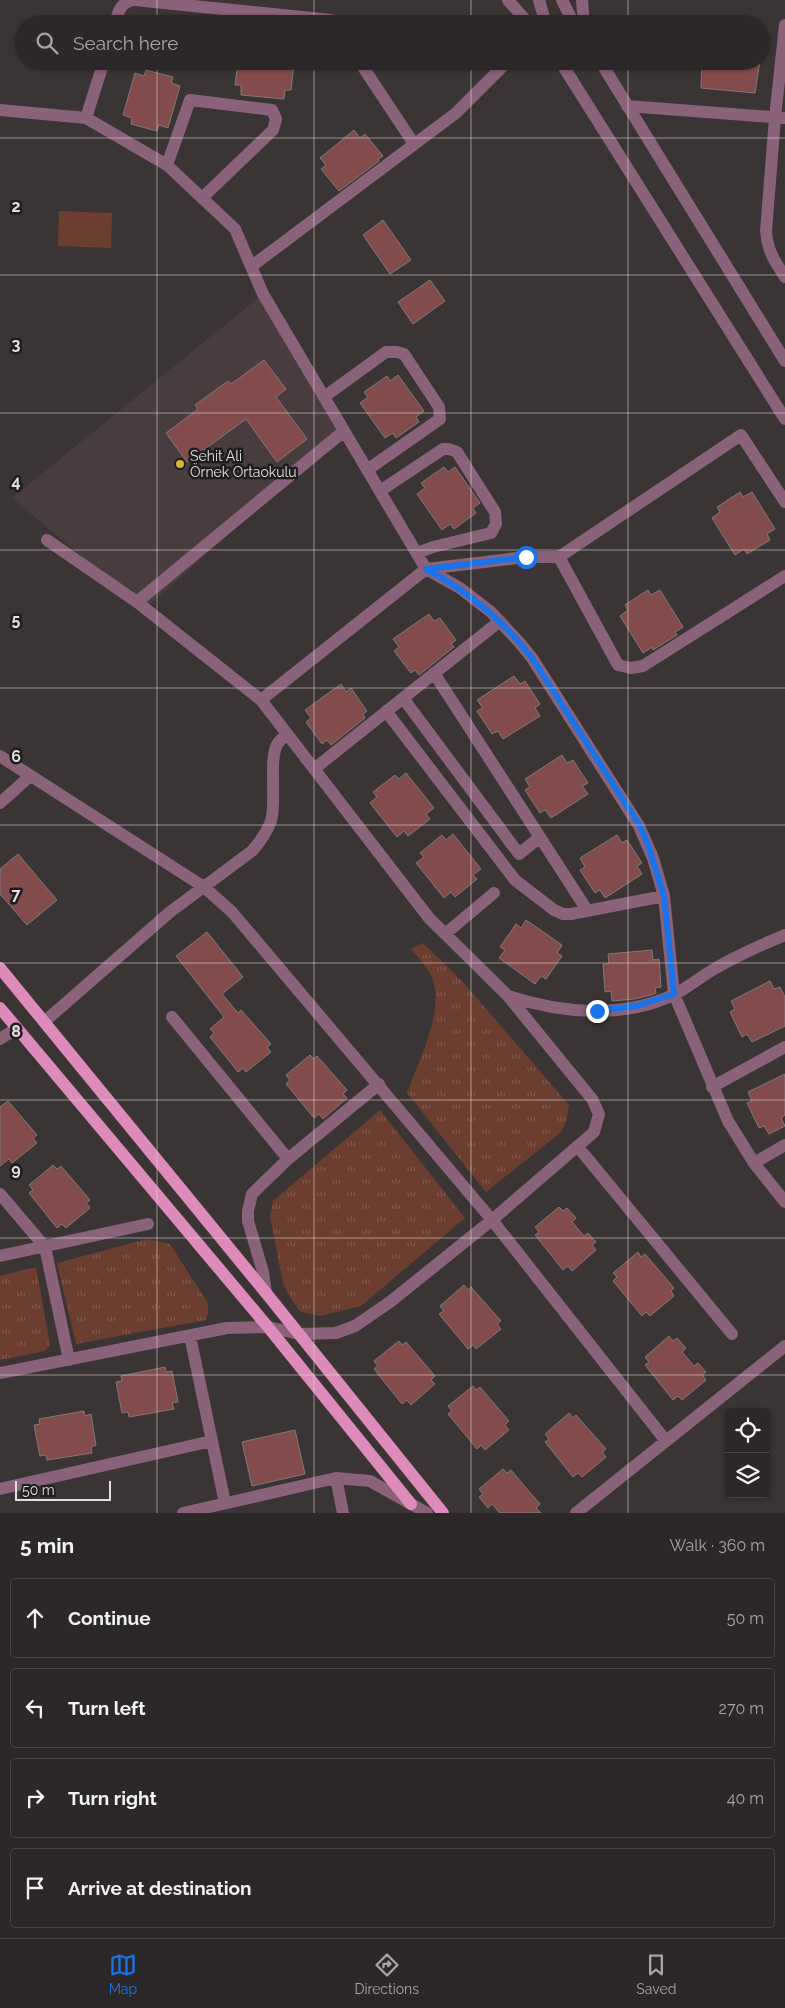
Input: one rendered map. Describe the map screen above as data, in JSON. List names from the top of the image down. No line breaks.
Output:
{"places":["Şehit Ali Örnek Ortaokulu"],"scale_bar":"50 m","page":{"search":"Search here","scale":"50 m","heading":["5 min","Walk · 360 m"],"list":[["Continue","50 m"],["Turn left","270 m"],["Turn right","40 m"],"Arrive at destination"],"nav":["Map","Directions","Saved"]},"grid":{"rows":["2","3","4","5","6","7","8","9"]}}
